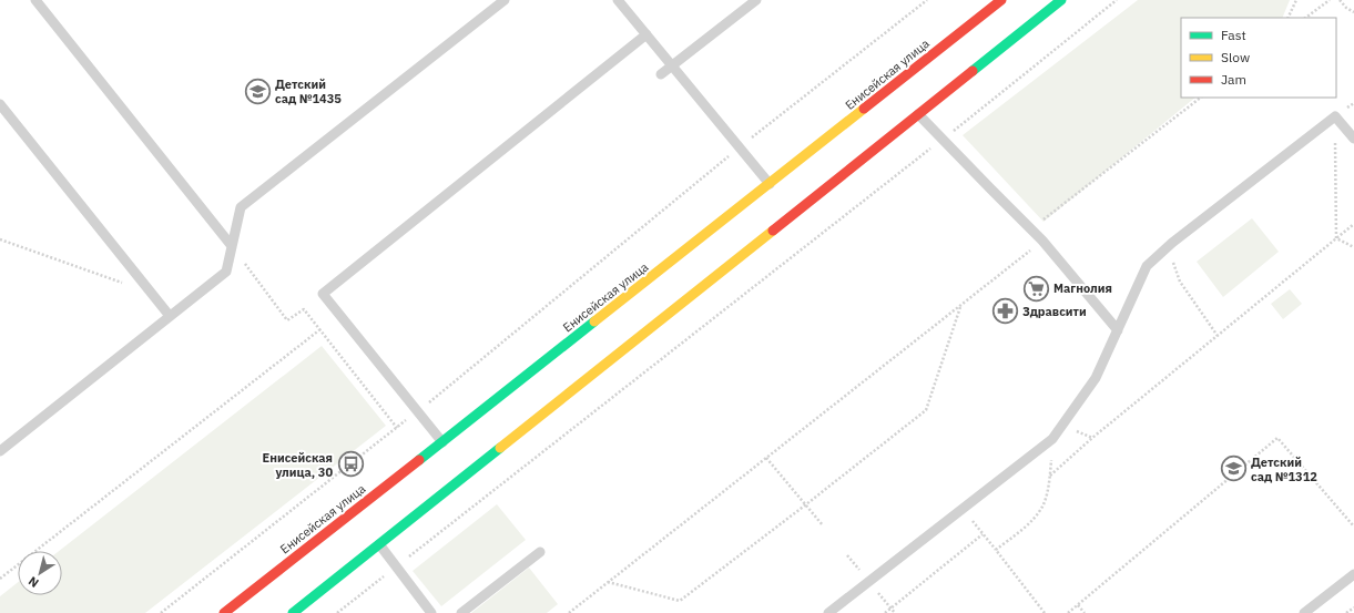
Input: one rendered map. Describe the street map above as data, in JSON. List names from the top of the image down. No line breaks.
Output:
{"streets":{"main road":["Енисейская улица"]},"places":{"school or university":["Детский сад №1435","Детский сад №1312"],"supermarket":["Магнолия"],"pharmacy":["Здравсити"],"bus stop":["Енисейская улица, 30"]},"legend":["Fast","Slow","Jam"],"north":"bottom left"}
